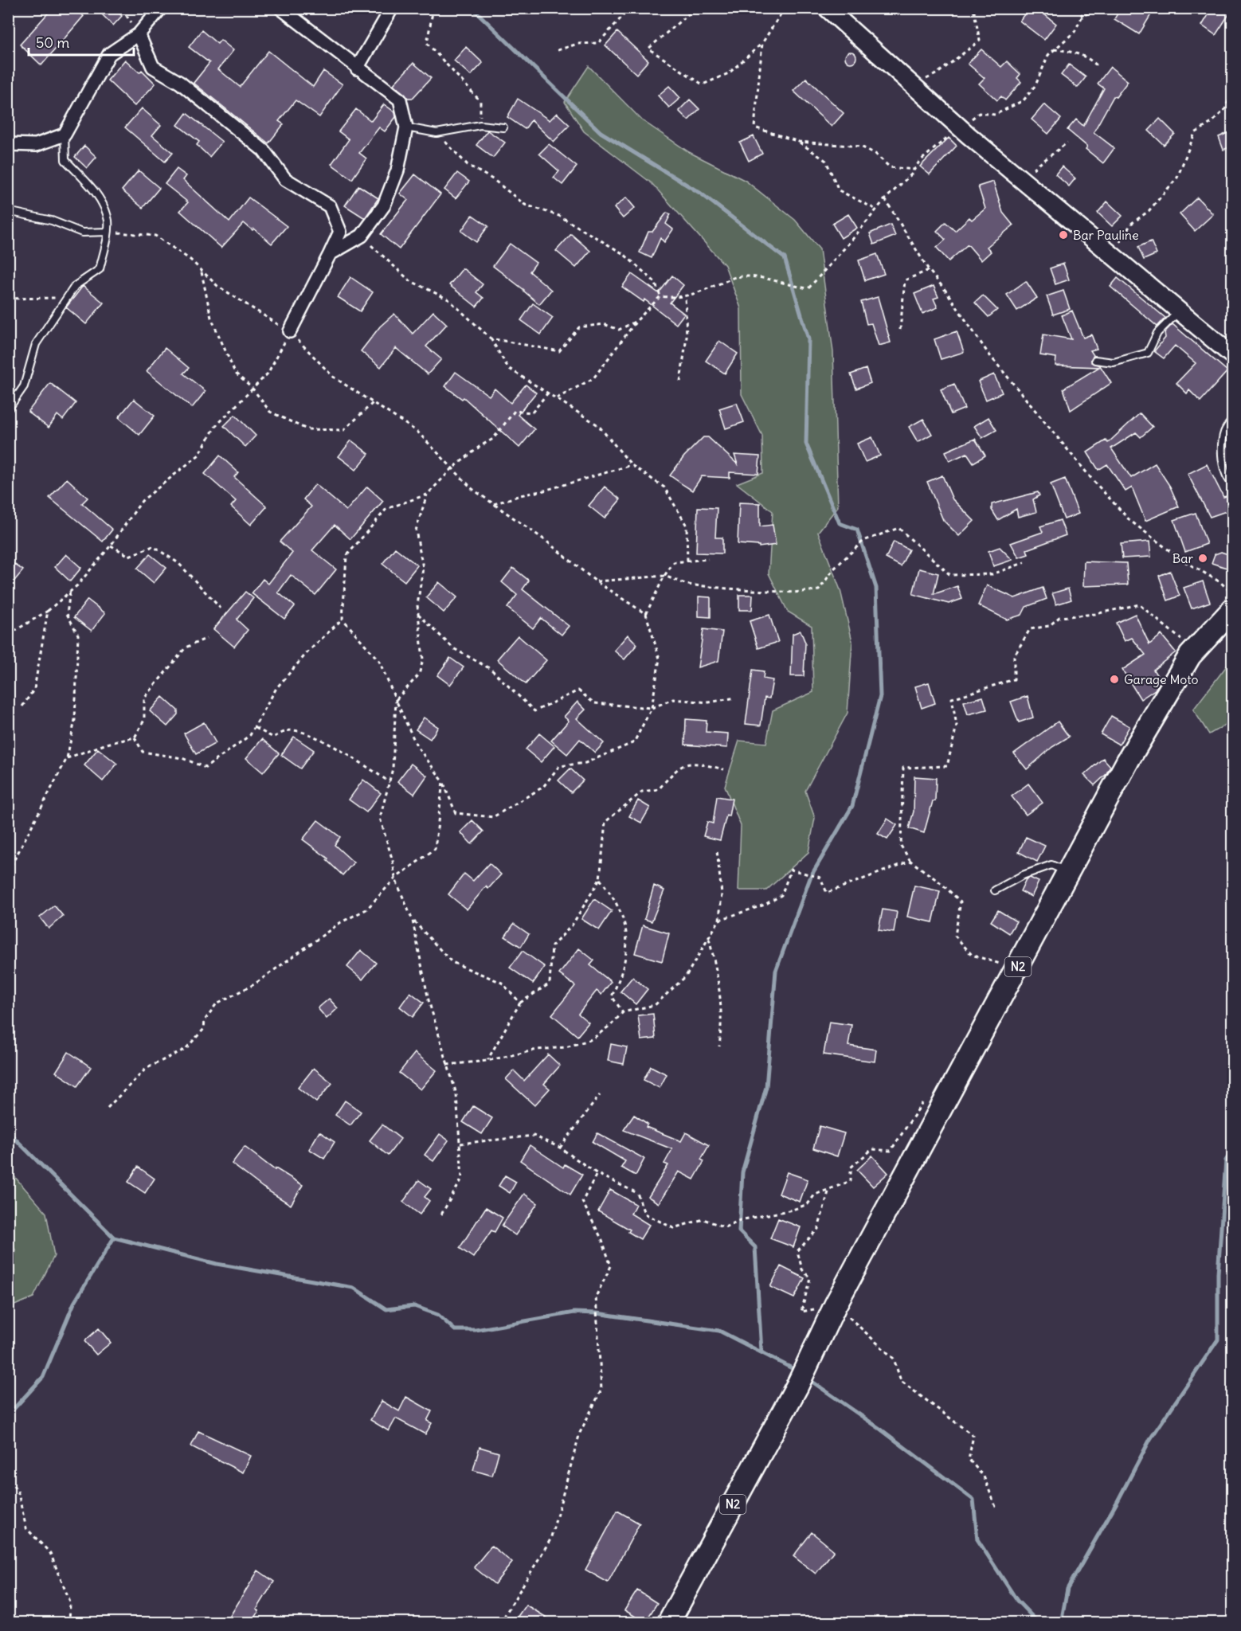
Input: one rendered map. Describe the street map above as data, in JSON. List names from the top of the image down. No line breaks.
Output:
{"streets":{"highway":["N2"]},"places":["Bar Pauline","Bar","Garage Moto"],"scale_bar":"50 m"}
